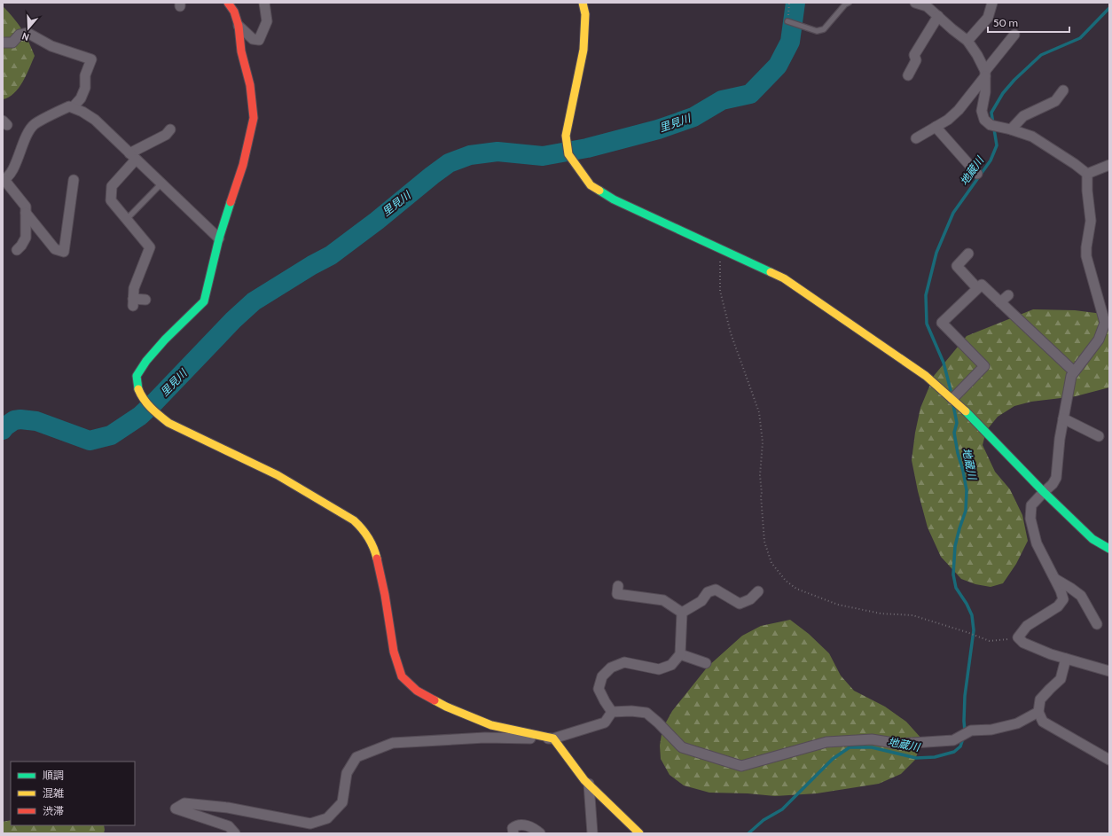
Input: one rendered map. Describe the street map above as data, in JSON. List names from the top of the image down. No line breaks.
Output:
{"water":["里見川","地蔵川"],"legend":["順調","混雑","渋滞"],"scale_bar":"50 m","north":"bottom"}
